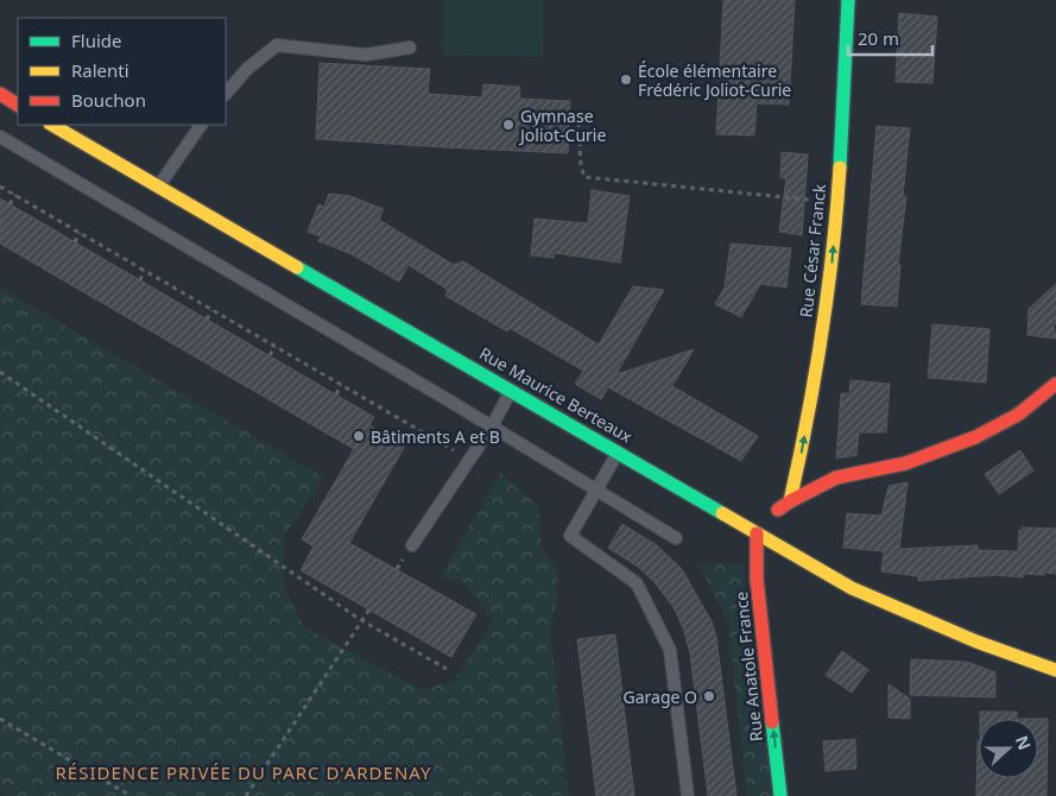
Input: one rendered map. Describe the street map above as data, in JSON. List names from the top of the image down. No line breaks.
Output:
{"streets":{"main road":["Rue César Franck","Rue Maurice Berteaux","Rue Anatole France"]},"crossings":[["Rue Maurice Berteaux","Rue Anatole France"]],"one_way":["Rue César Franck","Rue Anatole France"],"districts":["RÉSIDENCE PRIVÉE DU PARC D'ARDENAY"],"places":["École élémentaire Frédéric Joliot-Curie","Gymnase Joliot-Curie","Bâtiments A et B","Garage O"],"legend":["Fluide","Ralenti","Bouchon"],"scale_bar":"20 m","north":"right"}
